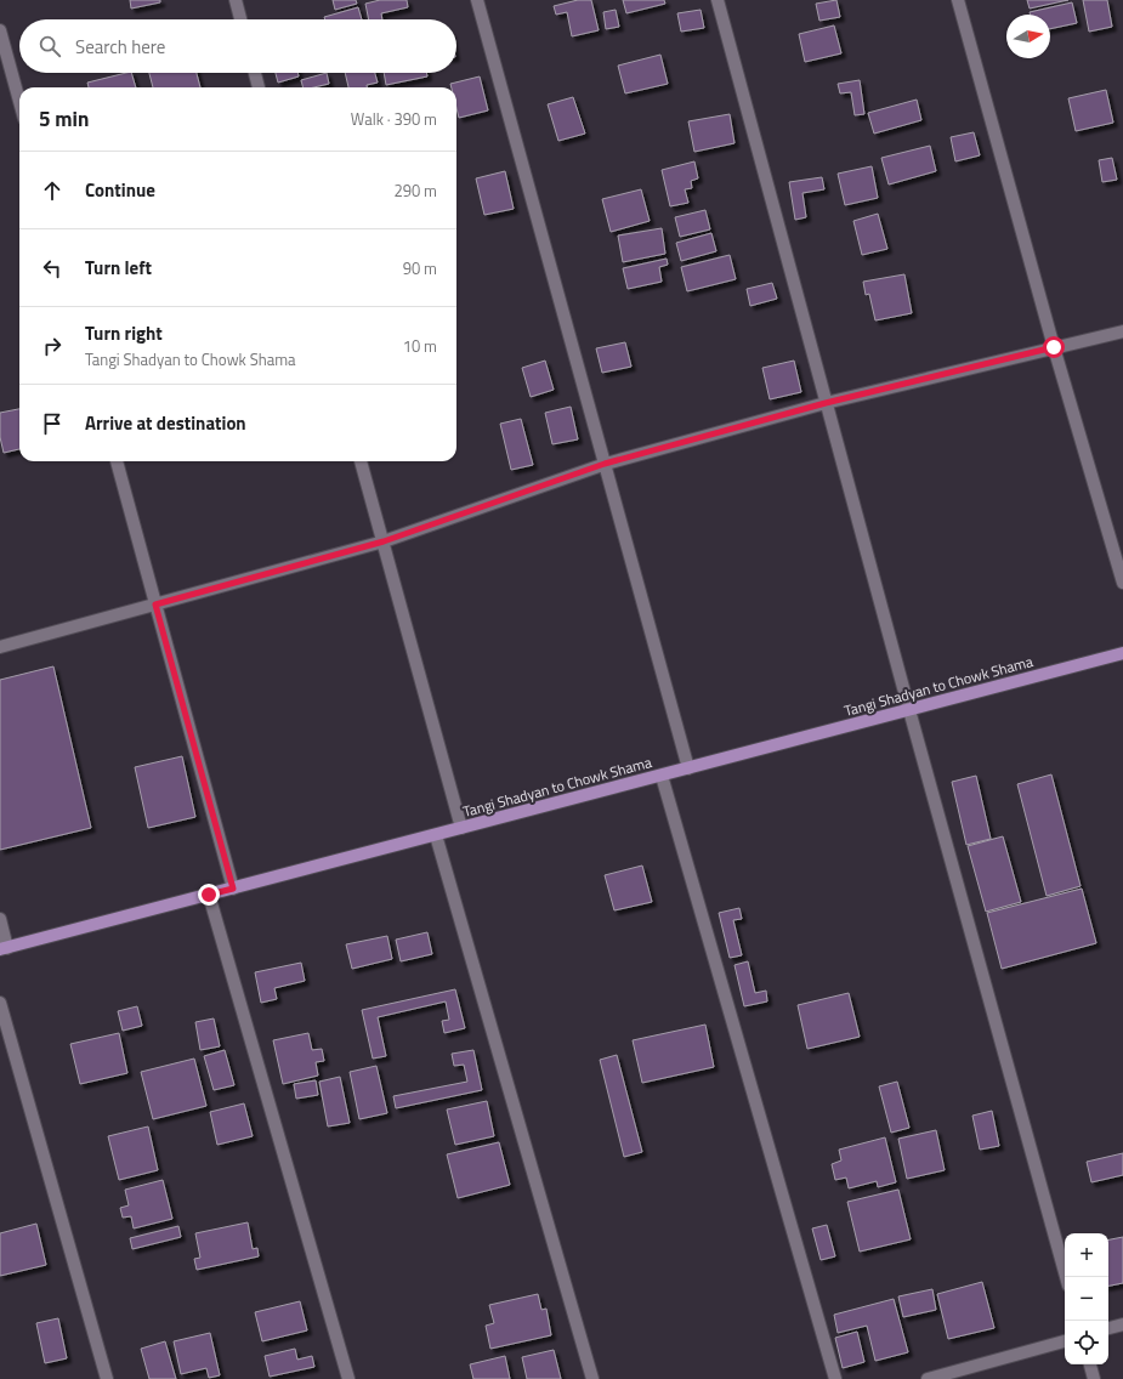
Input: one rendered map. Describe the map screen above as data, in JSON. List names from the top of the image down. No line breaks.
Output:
{"streets":{"main road":["Tangi Shadyan to Chowk Shama"]},"north":"right","page":{"search":"Search here","heading":["5 min","Walk · 390 m"],"list":[["Continue","290 m"],["Turn left","90 m"],["Turn right","Tangi Shadyan to Chowk Shama","10 m"],"Arrive at destination"],"map_buttons":["+","−"]}}
